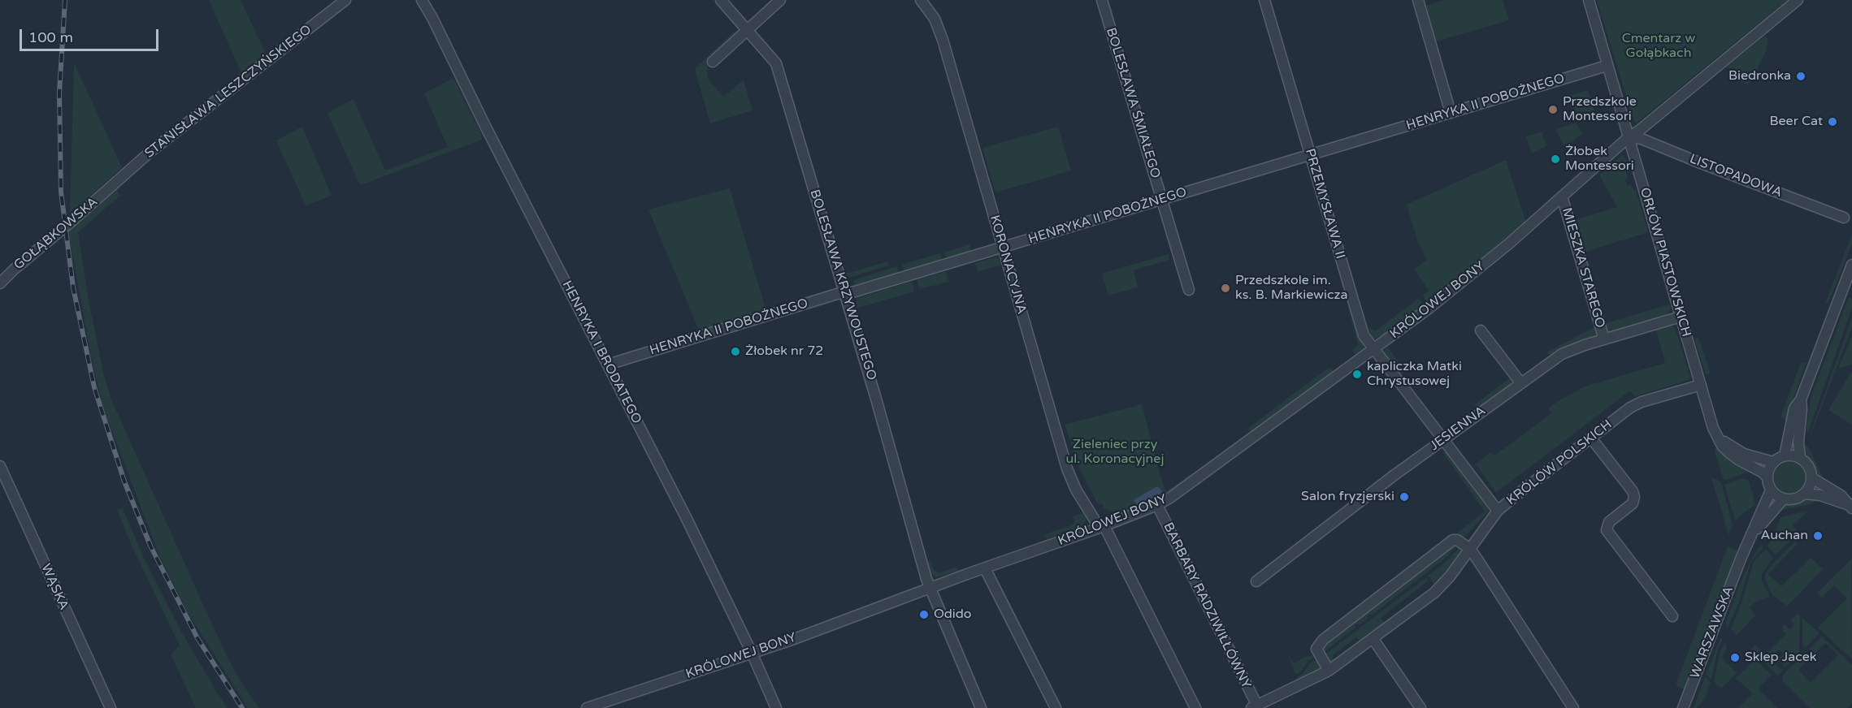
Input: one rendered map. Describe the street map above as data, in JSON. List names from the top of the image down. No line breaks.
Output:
{"streets":{"street":["STANISŁAWA LESZCZYŃSKIEGO","HENRYKA II POBOŻNEGO","BOLESŁAWA ŚMIAŁEGO","LISTOPADOWA","PRZEMYSŁAWA II","GOŁĄBKOWSKA","ORŁÓW PIASTOWSKICH","KORONACYJNA","MIESZKA STAREGO","BOLESŁAWA KRZYWOUSTEGO","KRÓLOWEJ BONY","HENRYKA I BRODATEGO","JESIENNA","KRÓLÓW POLSKICH","WĄSKA","BARBARY RADZIWIŁŁÓWNY","WARSZAWSKA"]},"crossings":[["STANISŁAWA LESZCZYŃSKIEGO","GOŁĄBKOWSKA"],["HENRYKA II POBOŻNEGO","BOLESŁAWA ŚMIAŁEGO"],["HENRYKA II POBOŻNEGO","PRZEMYSŁAWA II"],["HENRYKA II POBOŻNEGO","ORŁÓW PIASTOWSKICH"],["HENRYKA II POBOŻNEGO","KORONACYJNA"],["HENRYKA II POBOŻNEGO","BOLESŁAWA KRZYWOUSTEGO"],["HENRYKA II POBOŻNEGO","HENRYKA I BRODATEGO"],["LISTOPADOWA","ORŁÓW PIASTOWSKICH"],["LISTOPADOWA","KRÓLOWEJ BONY"],["PRZEMYSŁAWA II","KRÓLOWEJ BONY"],["PRZEMYSŁAWA II","JESIENNA"],["PRZEMYSŁAWA II","KRÓLÓW POLSKICH"],["ORŁÓW PIASTOWSKICH","KRÓLOWEJ BONY"],["ORŁÓW PIASTOWSKICH","JESIENNA"],["ORŁÓW PIASTOWSKICH","KRÓLÓW POLSKICH"],["ORŁÓW PIASTOWSKICH","WARSZAWSKA"],["KORONACYJNA","KRÓLOWEJ BONY"],["MIESZKA STAREGO","KRÓLOWEJ BONY"],["MIESZKA STAREGO","JESIENNA"],["BOLESŁAWA KRZYWOUSTEGO","KRÓLOWEJ BONY"],["KRÓLOWEJ BONY","HENRYKA I BRODATEGO"],["KRÓLOWEJ BONY","BARBARY RADZIWIŁŁÓWNY"],["KRÓLÓW POLSKICH","BARBARY RADZIWIŁŁÓWNY"]],"parks":["Cmentarz w Gołąbkach","Zieleniec przy ul. Koronacyjnej"],"places":["Biedronka","Przedszkole Montessori","Beer Cat","Żłobek Montessori","Przedszkole im. ks. B. Markiewicza","Żłobek nr 72","kapliczka Matki Chrystusowej","Salon fryzjerski","Auchan","Odido","Sklep Jacek"],"scale_bar":"100 m"}
